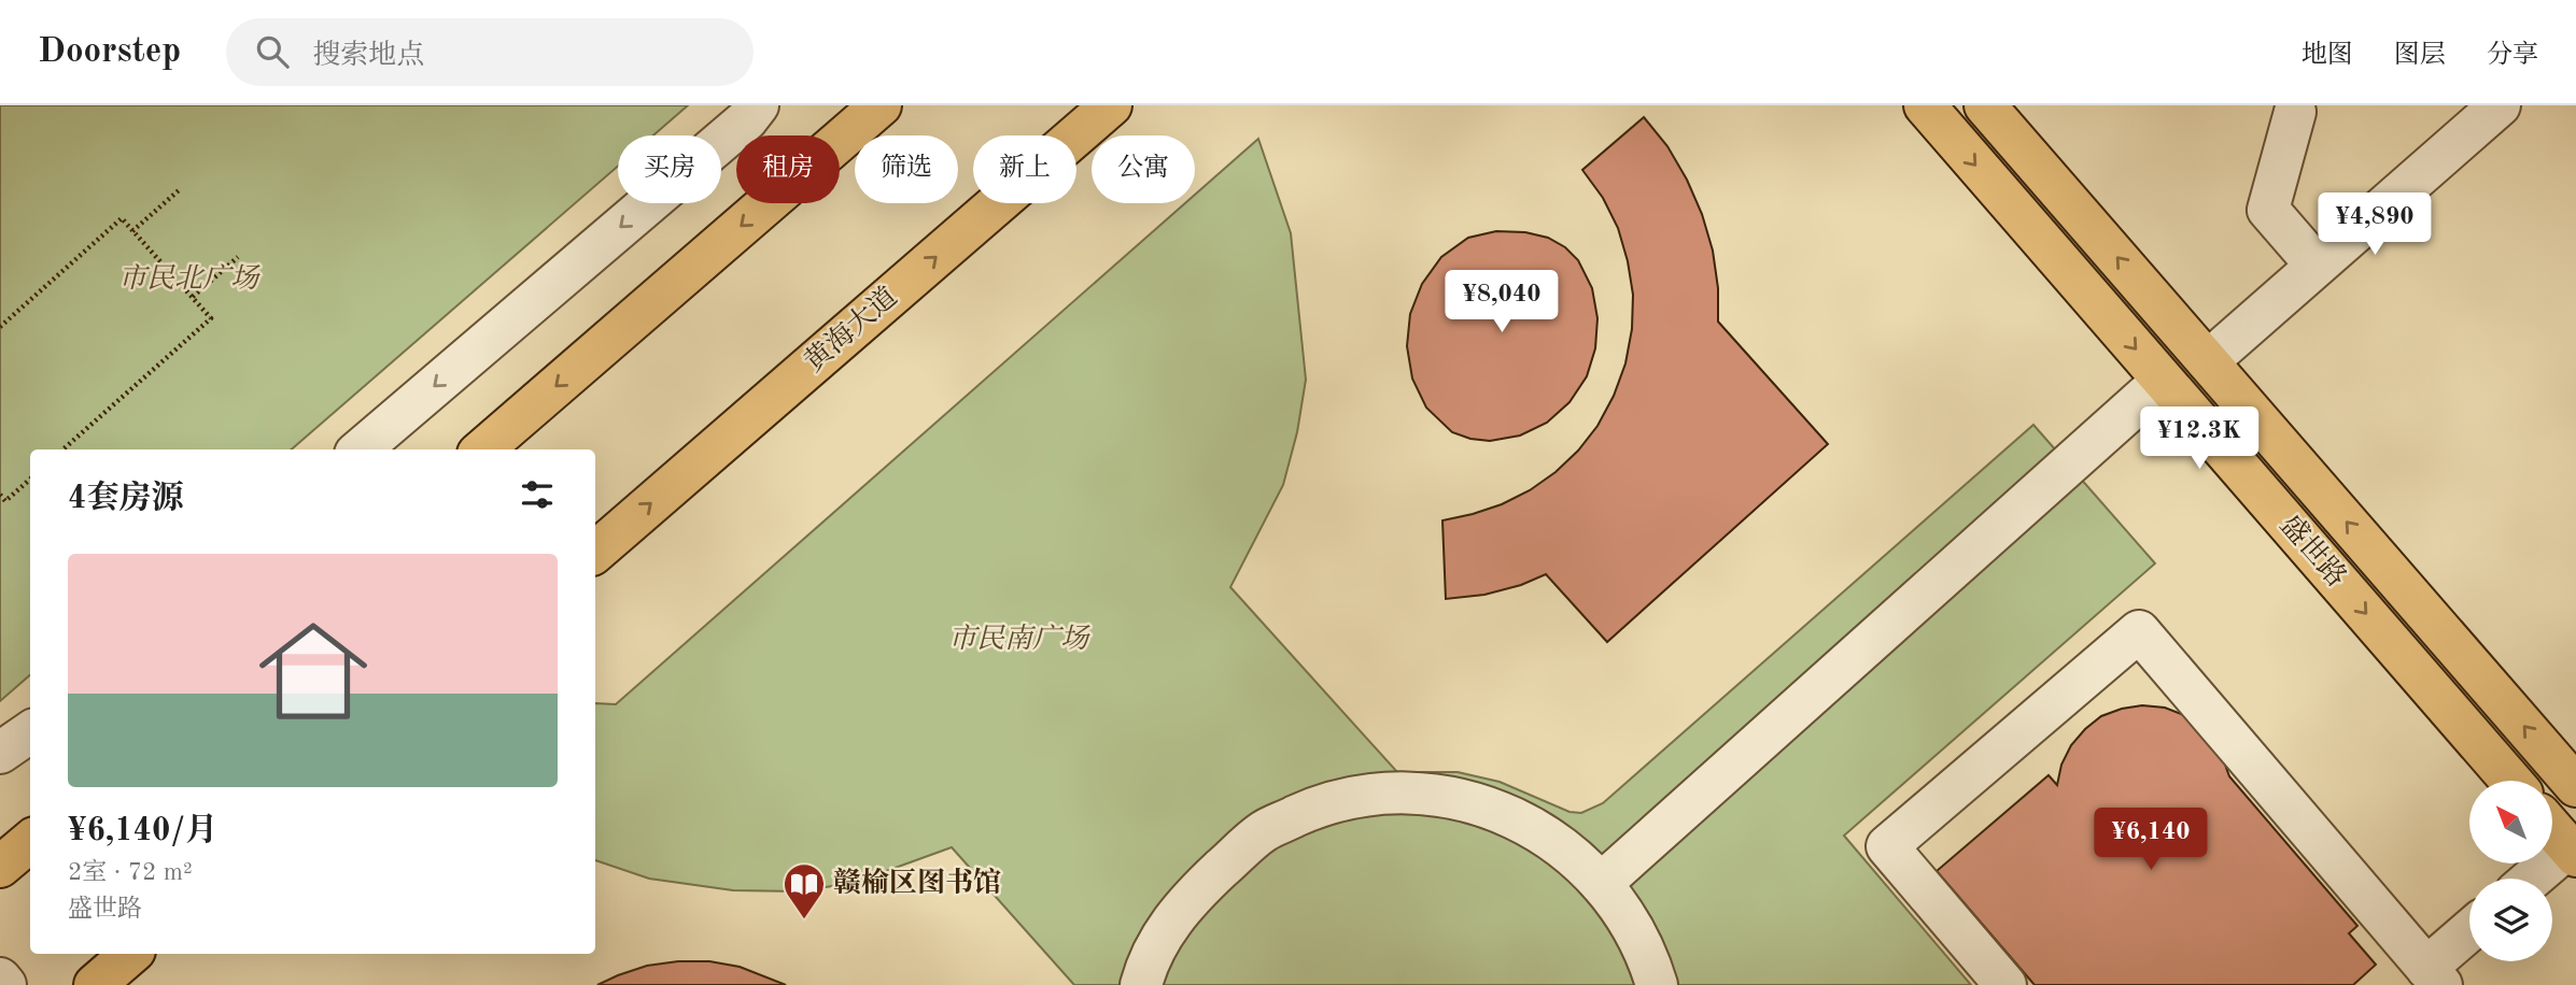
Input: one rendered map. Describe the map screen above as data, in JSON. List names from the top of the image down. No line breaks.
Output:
{"streets":{"main road":["黄海大道","盛世路"]},"parks":["市民北广场","市民南广场"],"places":{"library":["赣榆区图书馆"]},"north":"top left","page":{"header":"Doorstep","search":"搜索地点","nav":["地图","图层","分享"],"chip":["买房","租房","筛选","新上","公寓"],"price":["¥4,890","¥8,040","¥12.3K","¥6,140"],"heading":"4套房源","list":[{"name":"¥6,140/月","note":"2室 · 72 m² · 盛世路"}]}}
